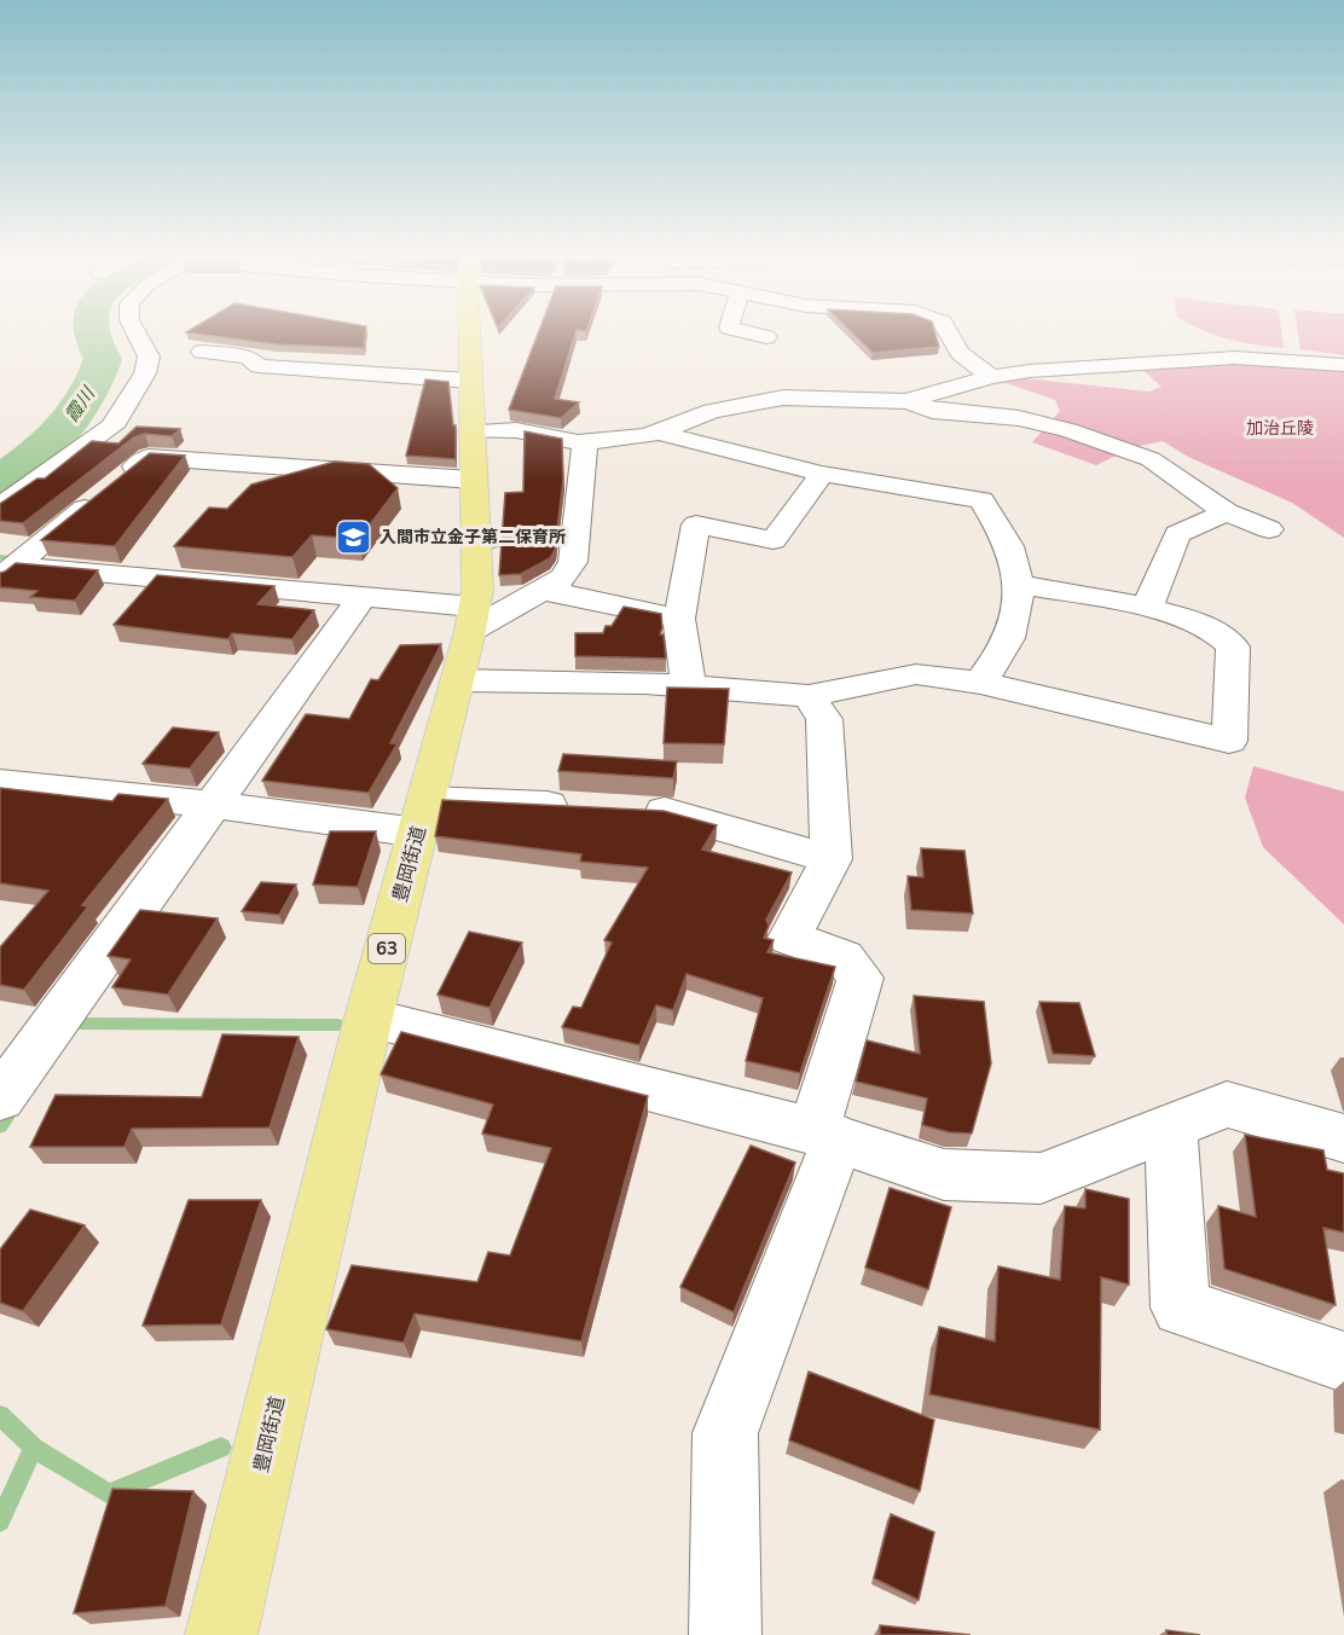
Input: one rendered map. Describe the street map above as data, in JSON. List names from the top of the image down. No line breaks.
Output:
{"streets":{"main road":["豊岡街道","63"]},"water":["霞川"],"parks":["加治丘陵"],"places":{"school or university":["入間市立金子第二保育所"]}}
